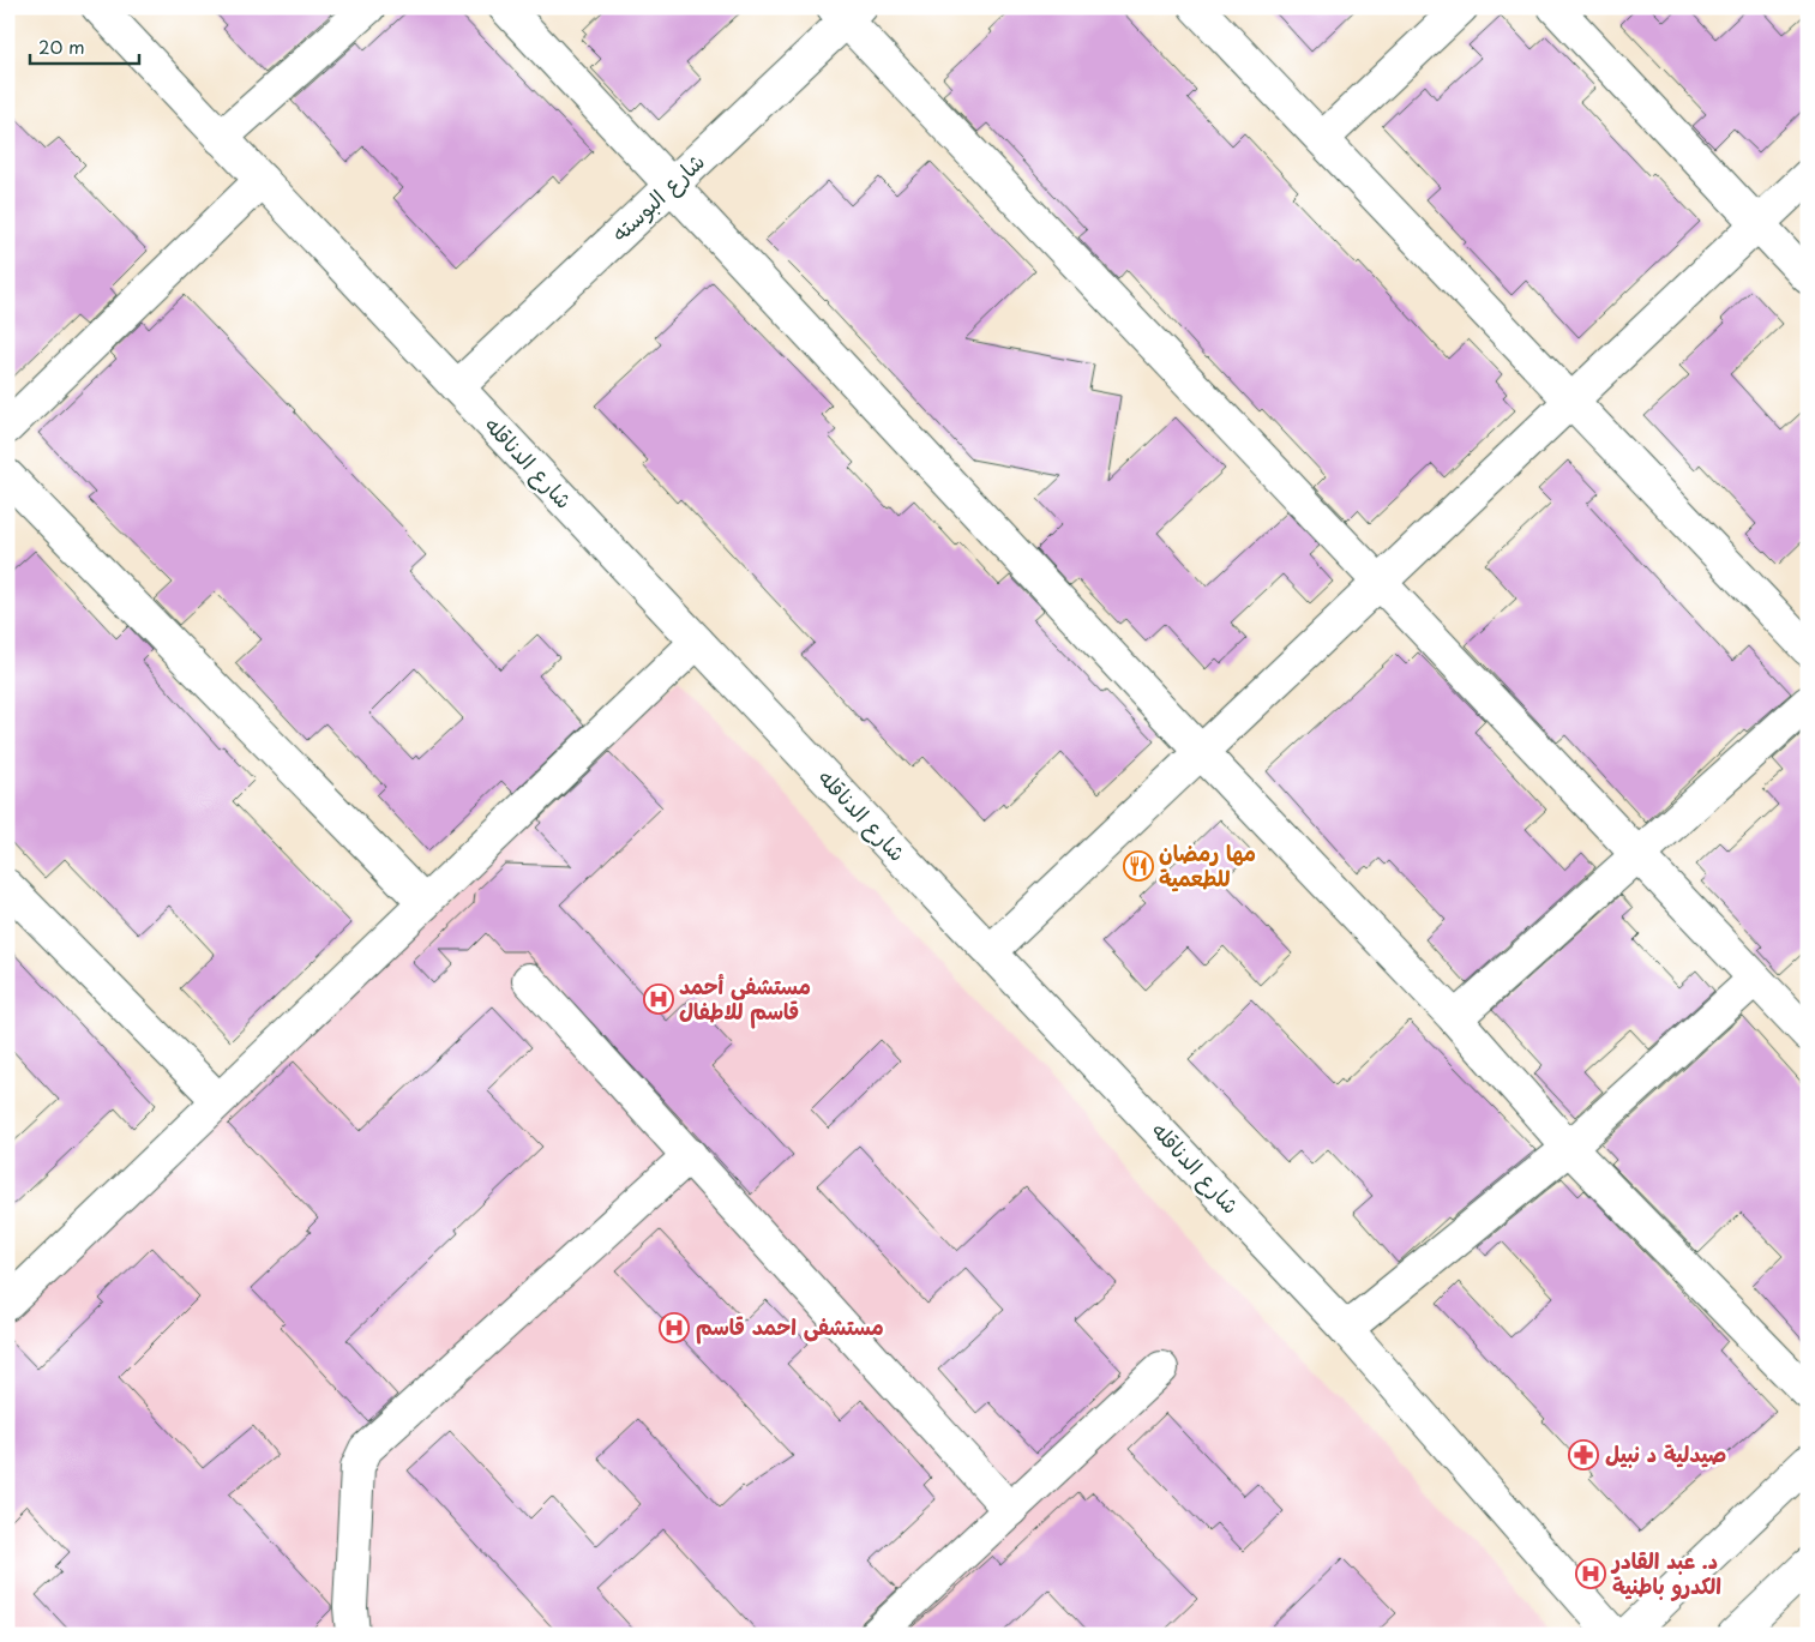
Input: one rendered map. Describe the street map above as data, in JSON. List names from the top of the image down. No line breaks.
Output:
{"streets":{"main road":["شارع البوسته","شارع الدناقله"]},"crossings":[["شارع البوسته","شارع الدناقله"]],"places":{"restaurant":["مها رمضان للطعمية"],"hospital":["مستشفى أحمد قاسم للاطفال","مستشفى احمد قاسم","د. عبد القادر الكدرو باطنية"],"pharmacy":["صيدلية د نبيل"]},"scale_bar":"20 m"}
